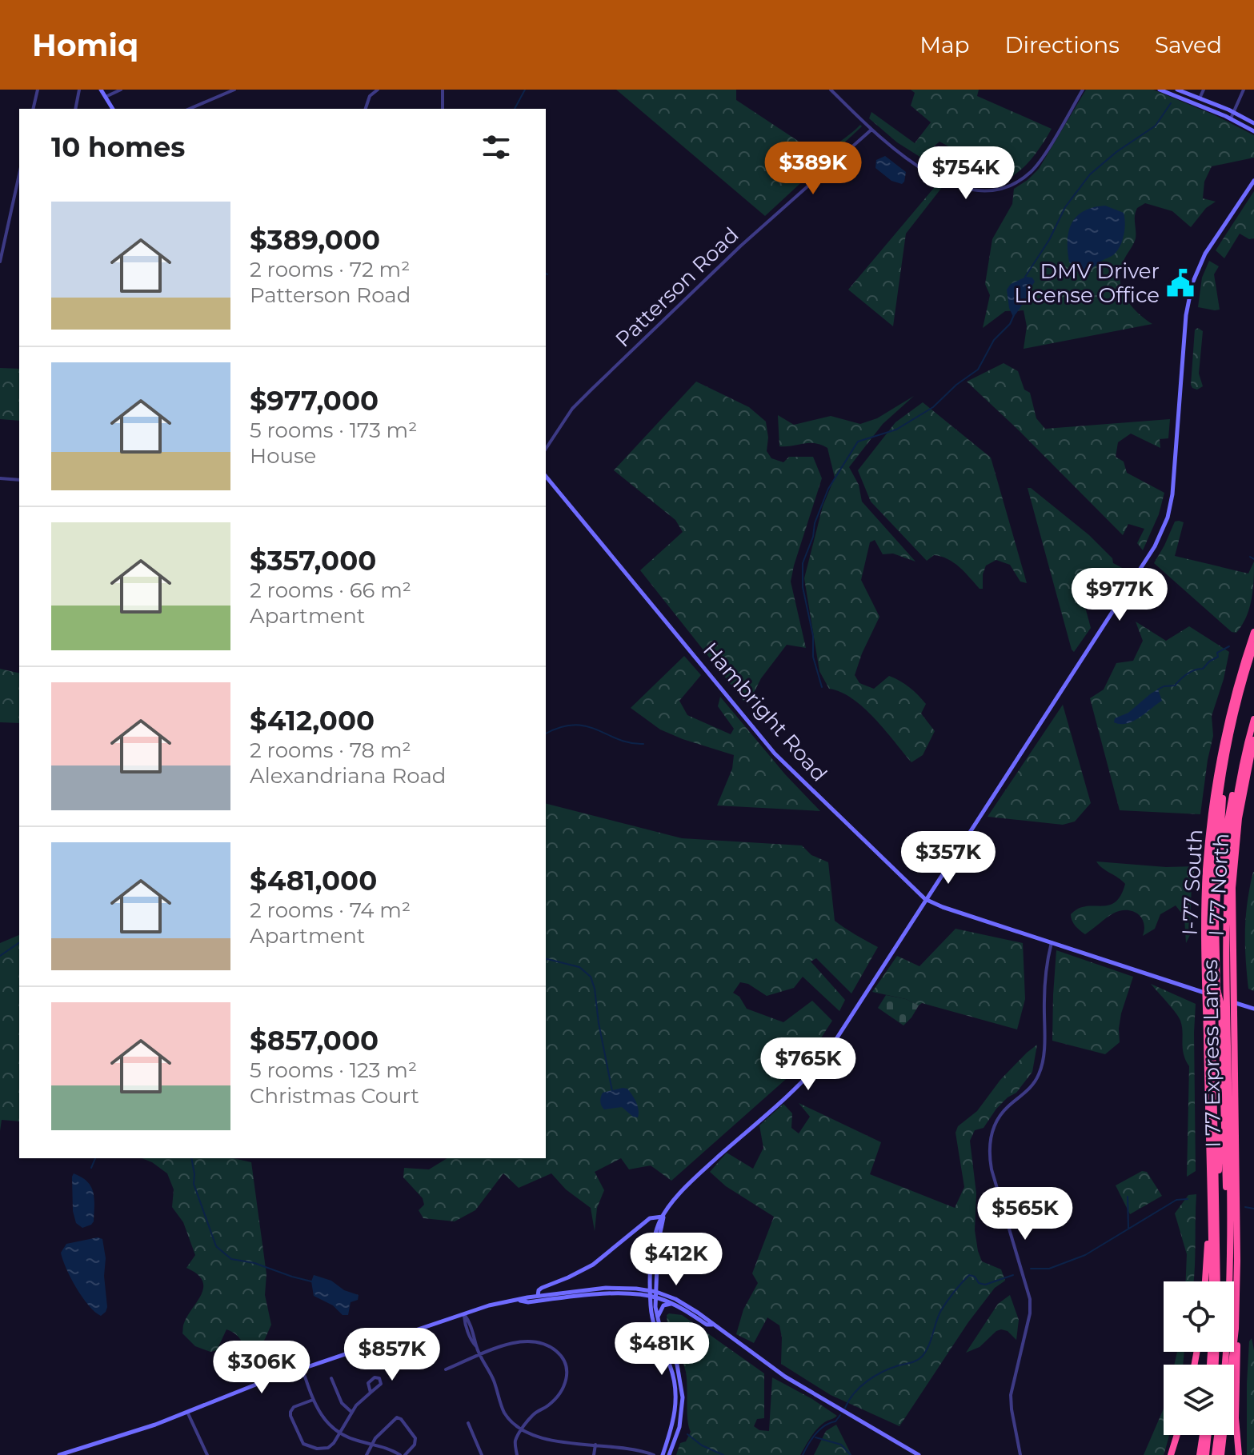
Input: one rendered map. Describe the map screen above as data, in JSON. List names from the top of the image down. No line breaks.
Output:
{"streets":{"highway":["I-77 South","I 77 North","I 77 Express Lanes"],"main road":["Hambright Road"],"street":["Patterson Road"]},"crossings":[["I-77 South","I 77 North"],["I-77 South","I 77 Express Lanes"],["I 77 North","I 77 Express Lanes"]],"places":{"public building":["DMV Driver License Office"]},"page":{"header":"Homiq","nav":["Map","Directions","Saved"],"heading":"10 homes","price":["$389K","$754K","$977K","$357K","$765K","$565K","$412K","$481K","$857K","$306K"],"list":[{"name":"$389,000","note":"2 rooms · 72 m² · Patterson Road"},{"name":"$977,000","note":"5 rooms · 173 m² · House"},{"name":"$357,000","note":"2 rooms · 66 m² · Apartment"},{"name":"$412,000","note":"2 rooms · 78 m² · Alexandriana Road"},{"name":"$481,000","note":"2 rooms · 74 m² · Apartment"},{"name":"$857,000","note":"5 rooms · 123 m² · Christmas Court"}]}}
